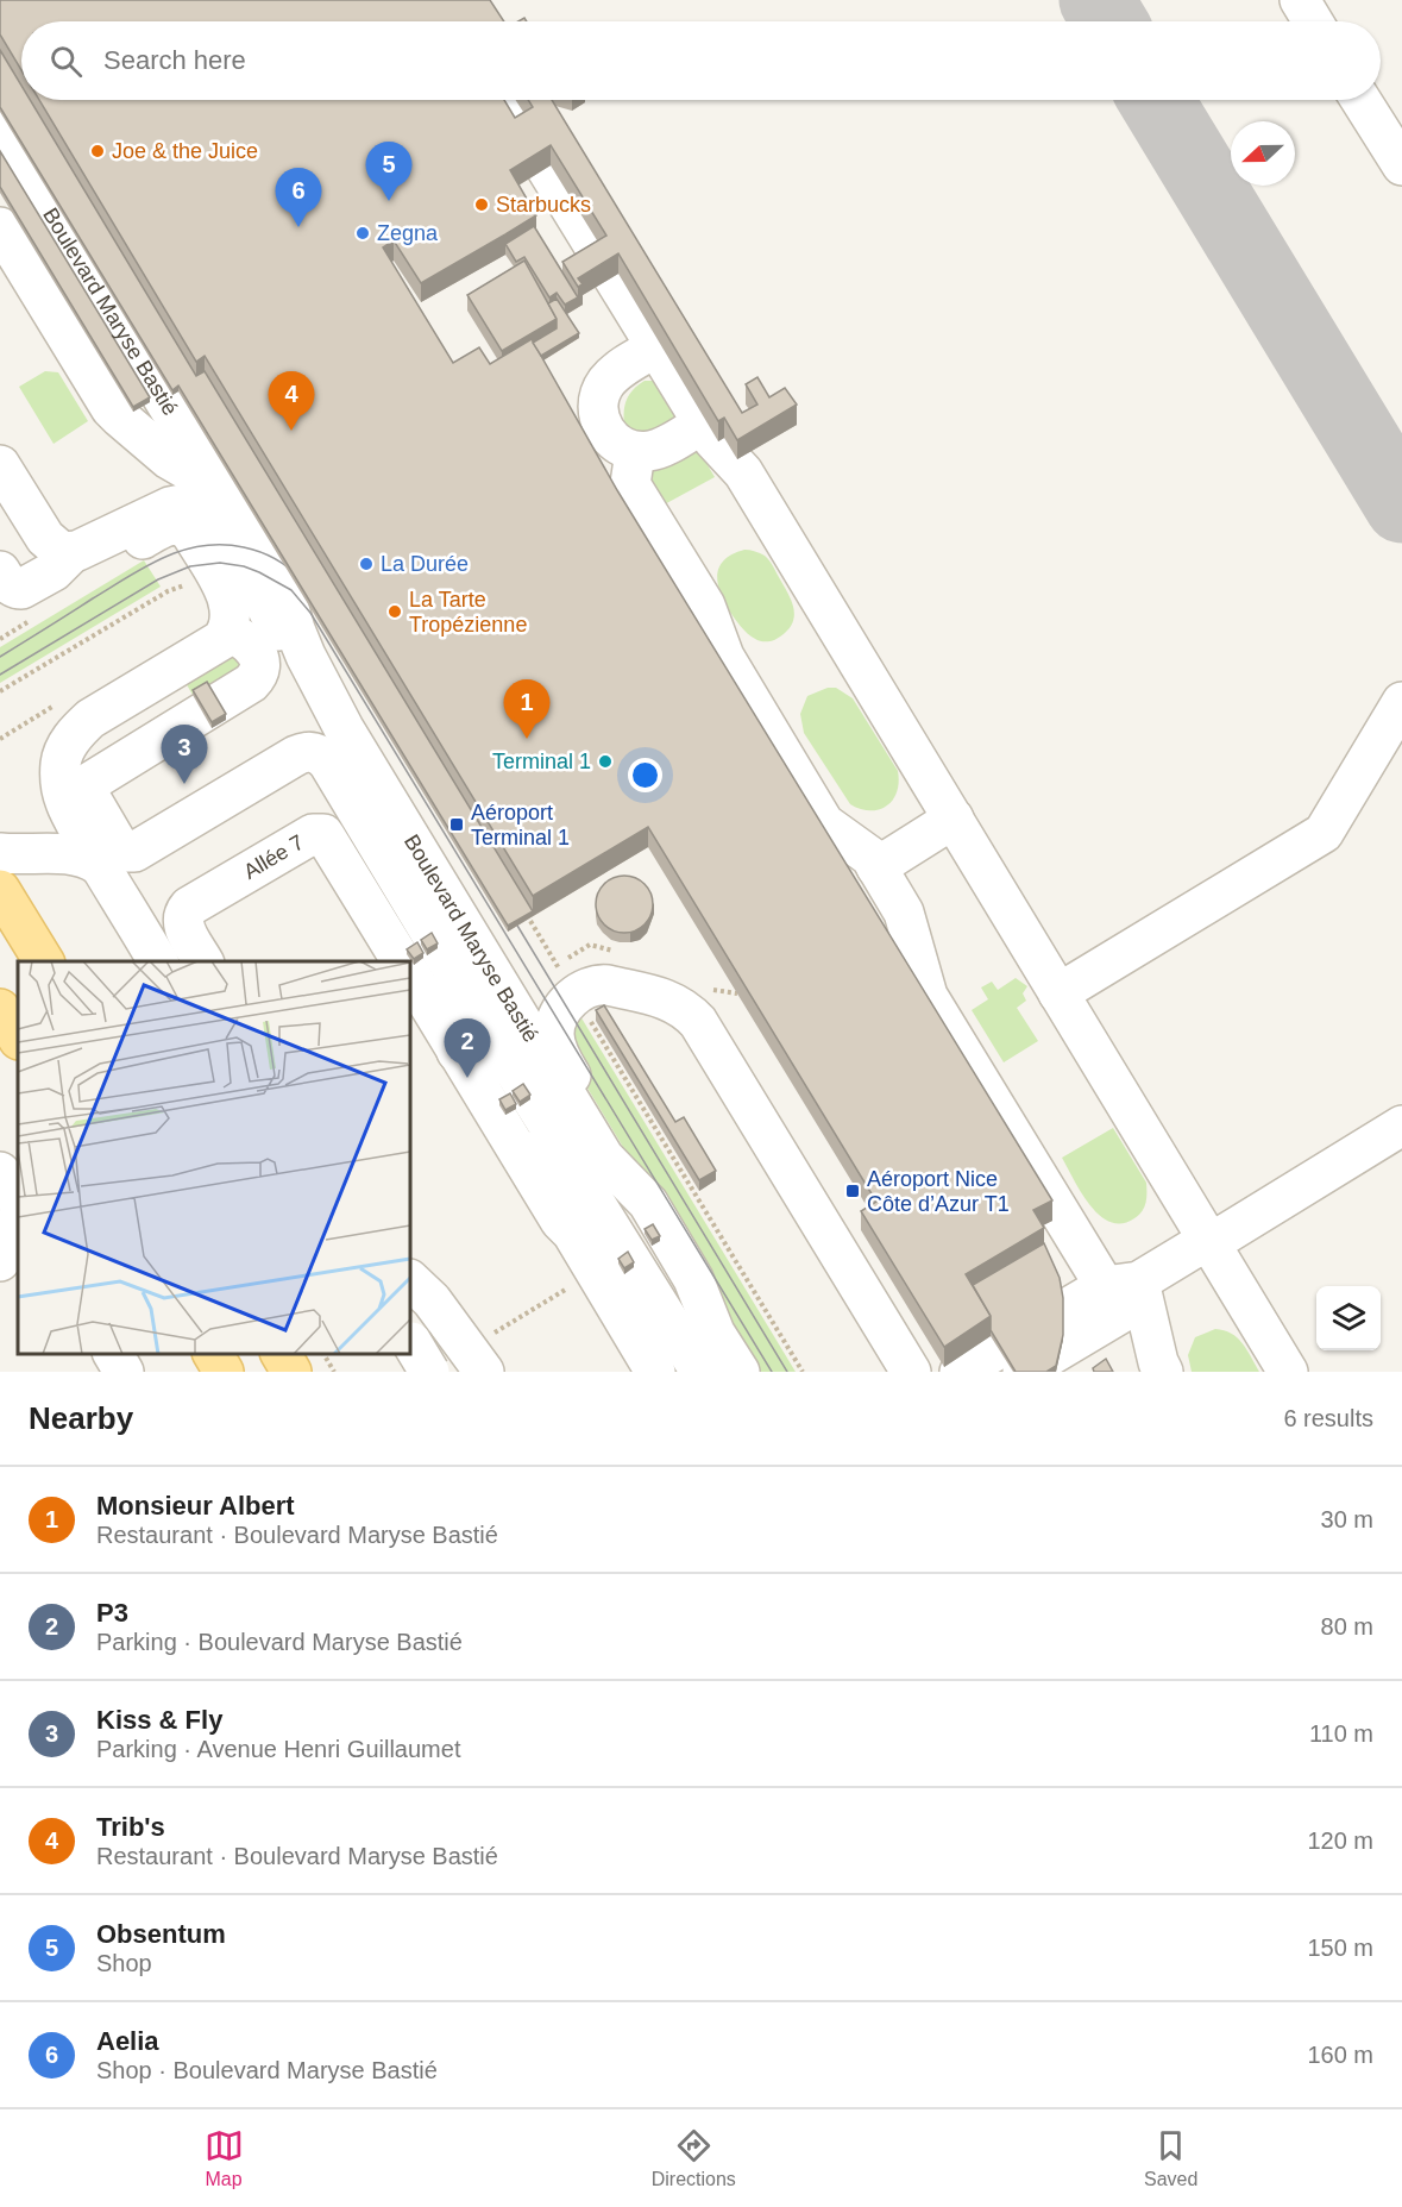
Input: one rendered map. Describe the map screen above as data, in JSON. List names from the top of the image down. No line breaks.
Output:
{"streets":{"street":["Boulevard Maryse Bastié","Allée 7"]},"places":{"other":["Joe & the Juice","Starbucks","Zegna","La Durée","La Tarte Tropézienne","Terminal 1"],"transit":["Aéroport Terminal 1","Aéroport Nice Côte d’Azur T1"]},"north":"left","page":{"search":"Search here","pins":["5","6","4","1","3","2"],"heading":["Nearby","6 results"],"list":[{"mark":"1","name":"Monsieur Albert","note":"Restaurant · Boulevard Maryse Bastié","value":"30 m"},{"mark":"2","name":"P3","note":"Parking · Boulevard Maryse Bastié","value":"80 m"},{"mark":"3","name":"Kiss & Fly","note":"Parking · Avenue Henri Guillaumet","value":"110 m"},{"mark":"4","name":"Trib's","note":"Restaurant · Boulevard Maryse Bastié","value":"120 m"},{"mark":"5","name":"Obsentum","note":"Shop","value":"150 m"},{"mark":"6","name":"Aelia","note":"Shop · Boulevard Maryse Bastié","value":"160 m"}],"nav":["Map","Directions","Saved"]}}
